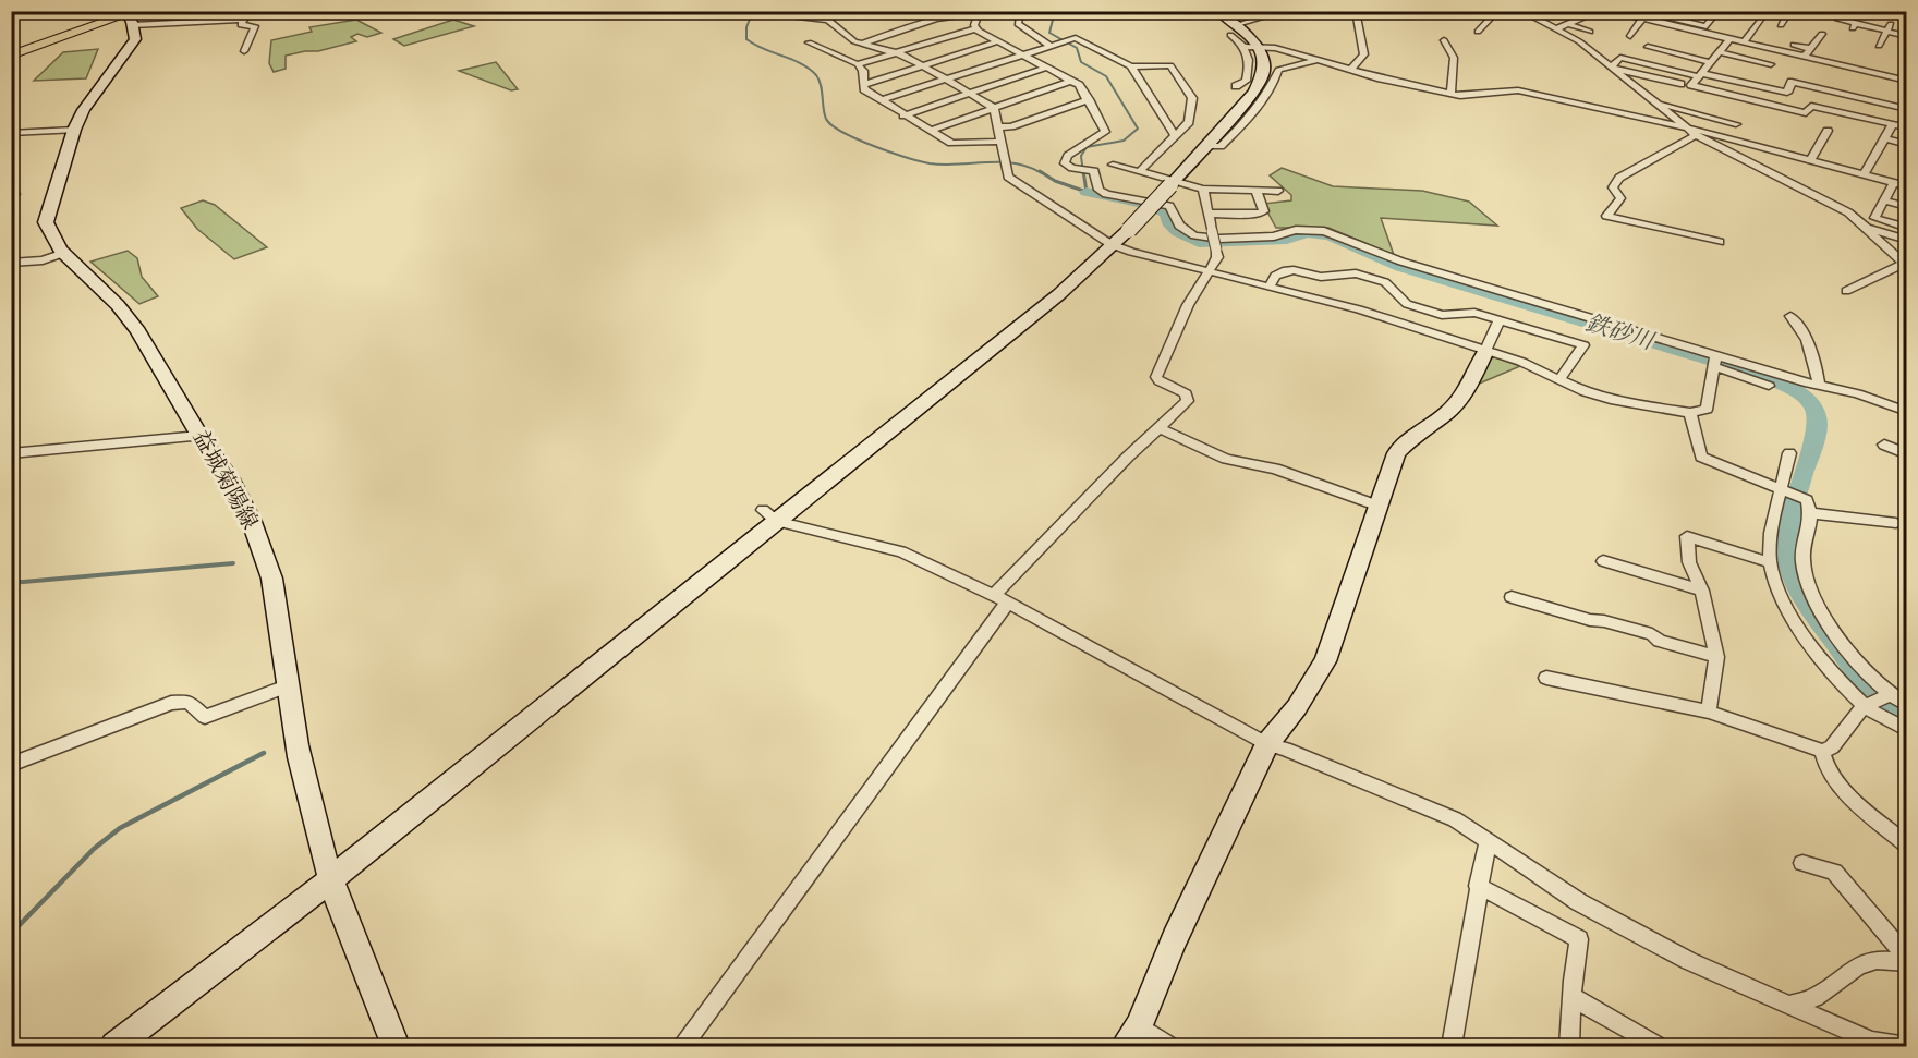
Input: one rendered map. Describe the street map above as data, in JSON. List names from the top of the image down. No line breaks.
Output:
{"streets":{"street":["益城菊陽線"]},"water":["鉄砂川"]}
